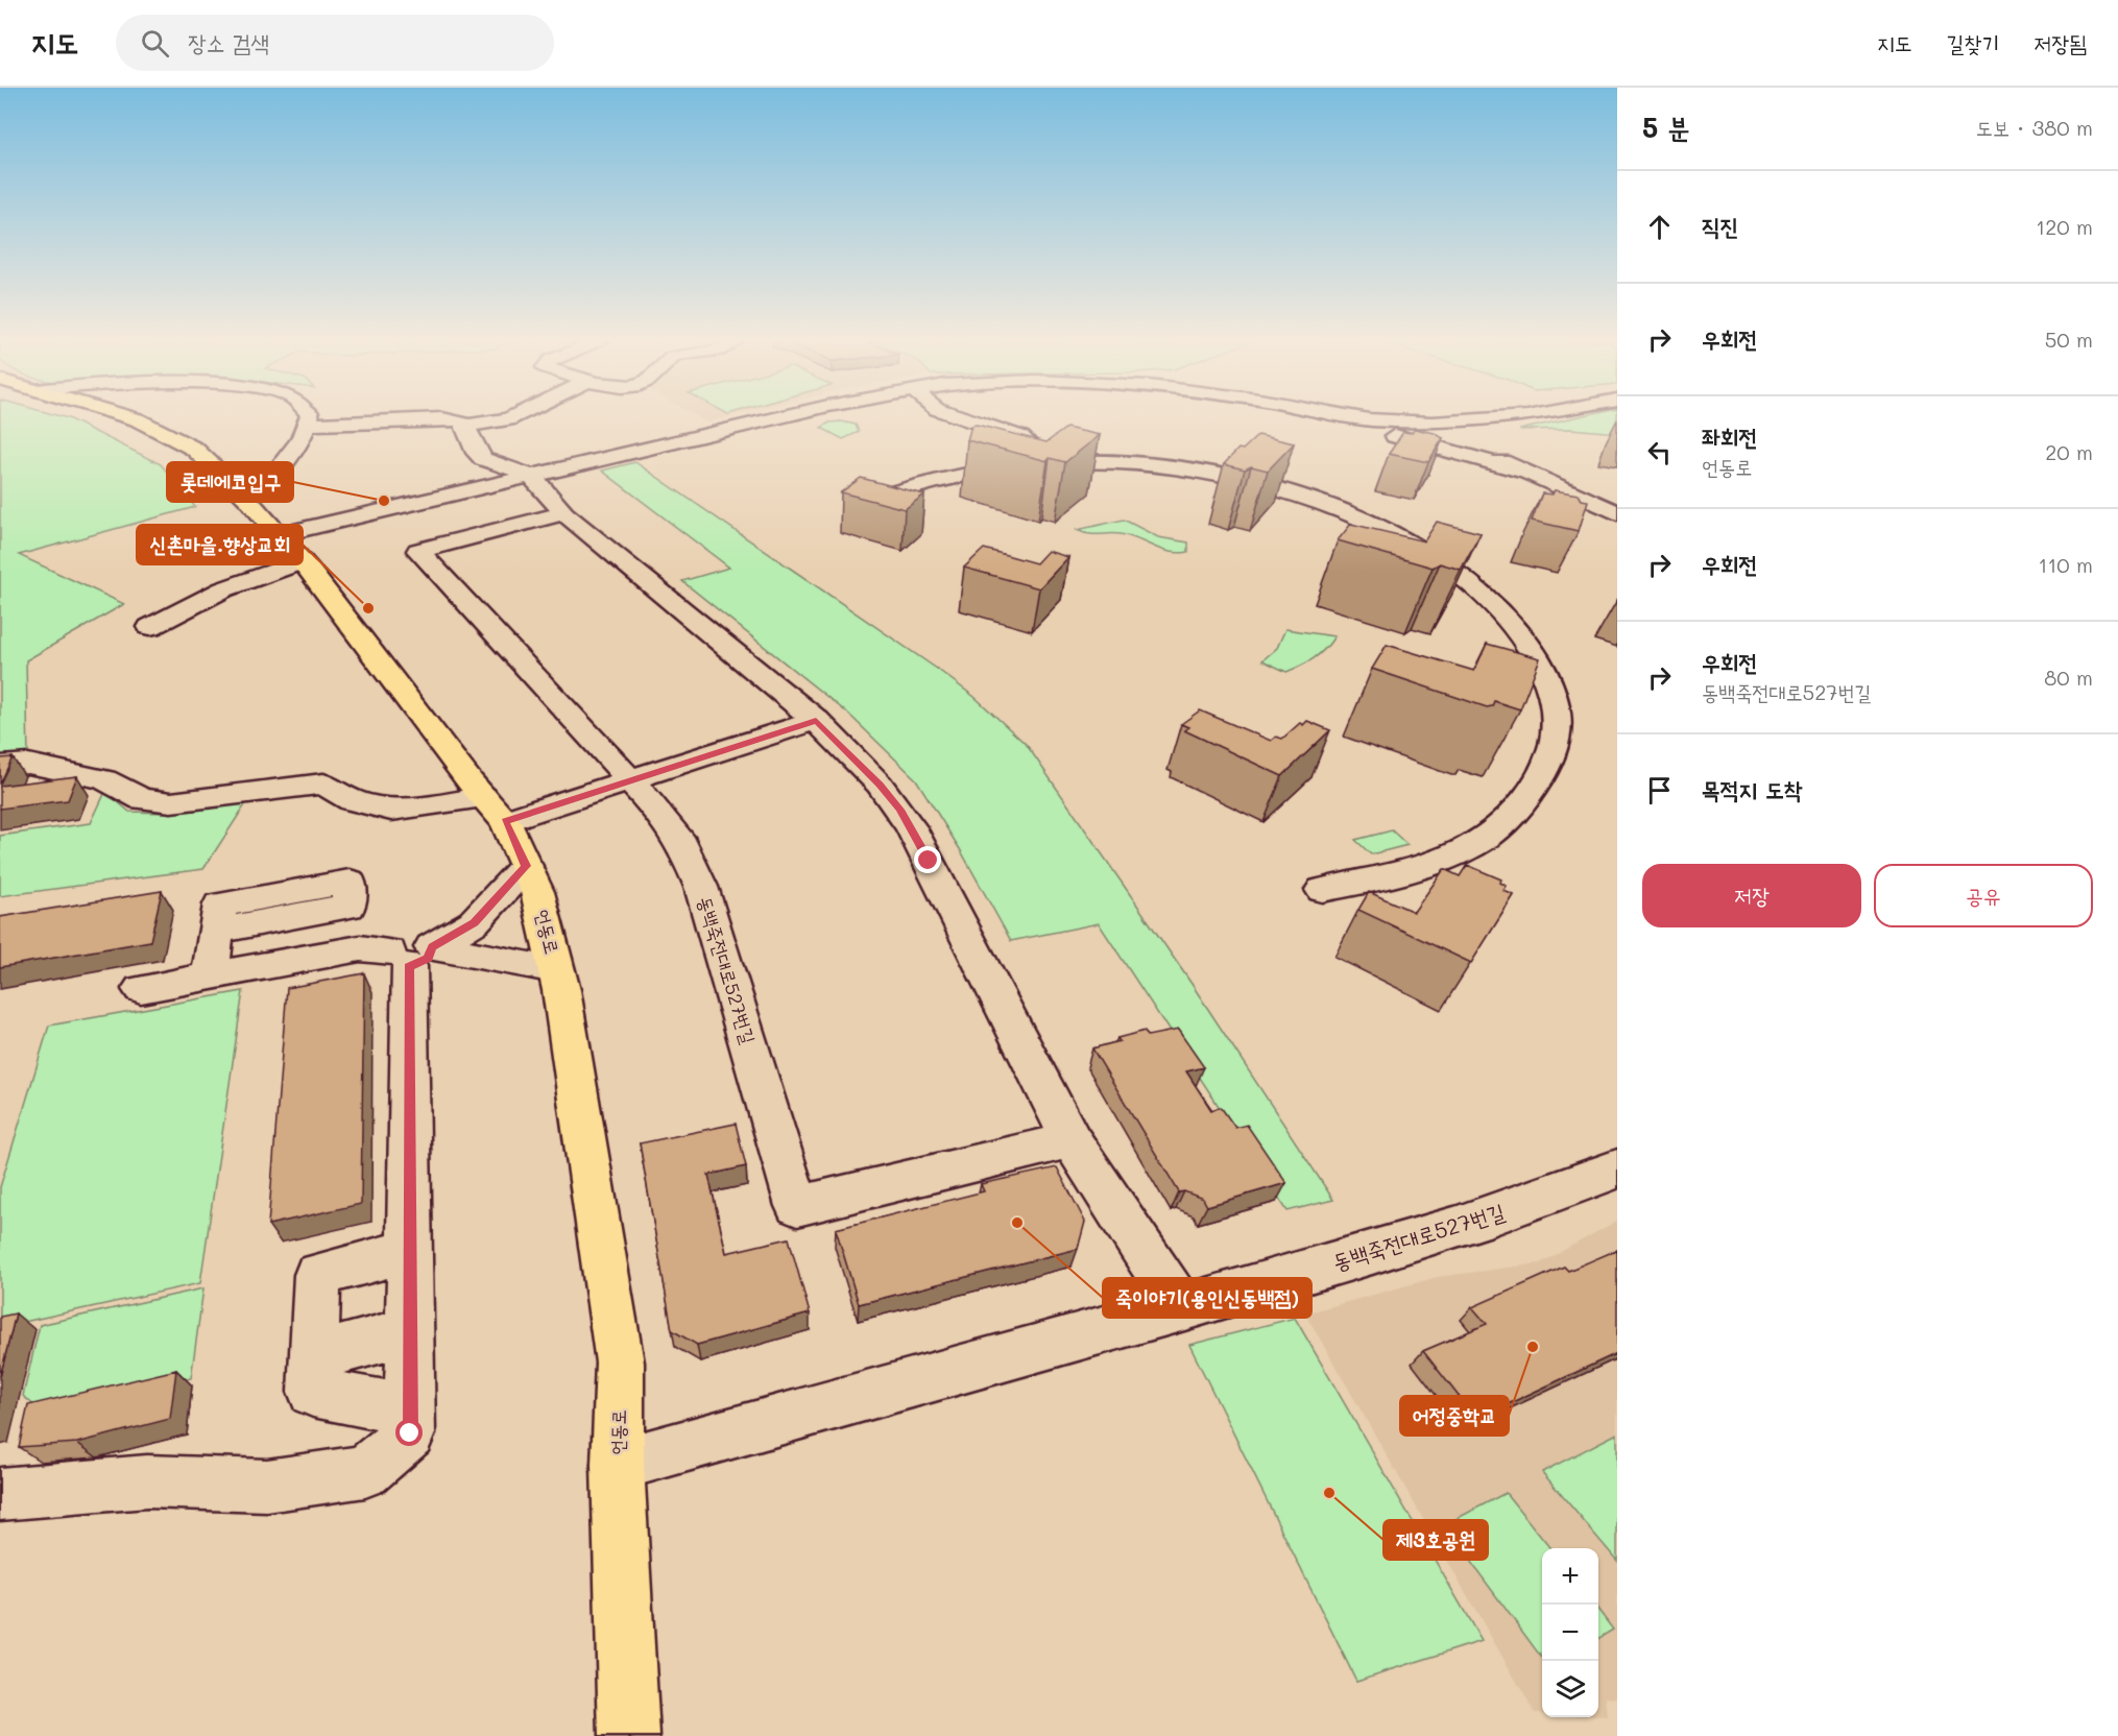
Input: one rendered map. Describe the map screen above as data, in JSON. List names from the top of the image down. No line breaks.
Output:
{"streets":{"main road":["언동로"],"street":["동백죽전대로527번길"]},"crossings":[["언동로","동백죽전대로527번길"]],"places":["롯데에코입구","신촌마을.향상교회","죽이야기(용인신동백점)","어정중학교","제3호공원"],"page":{"header":"지도","search":"장소 검색","nav":["지도","길찾기","저장됨"],"heading":["5 분","도보 · 380 m"],"list":[["직진","120 m"],["우회전","50 m"],["좌회전","언동로","20 m"],["우회전","110 m"],["우회전","동백죽전대로527번길","80 m"],"목적지 도착"],"buttons":["저장","공유"],"map_buttons":["+","−"]}}
